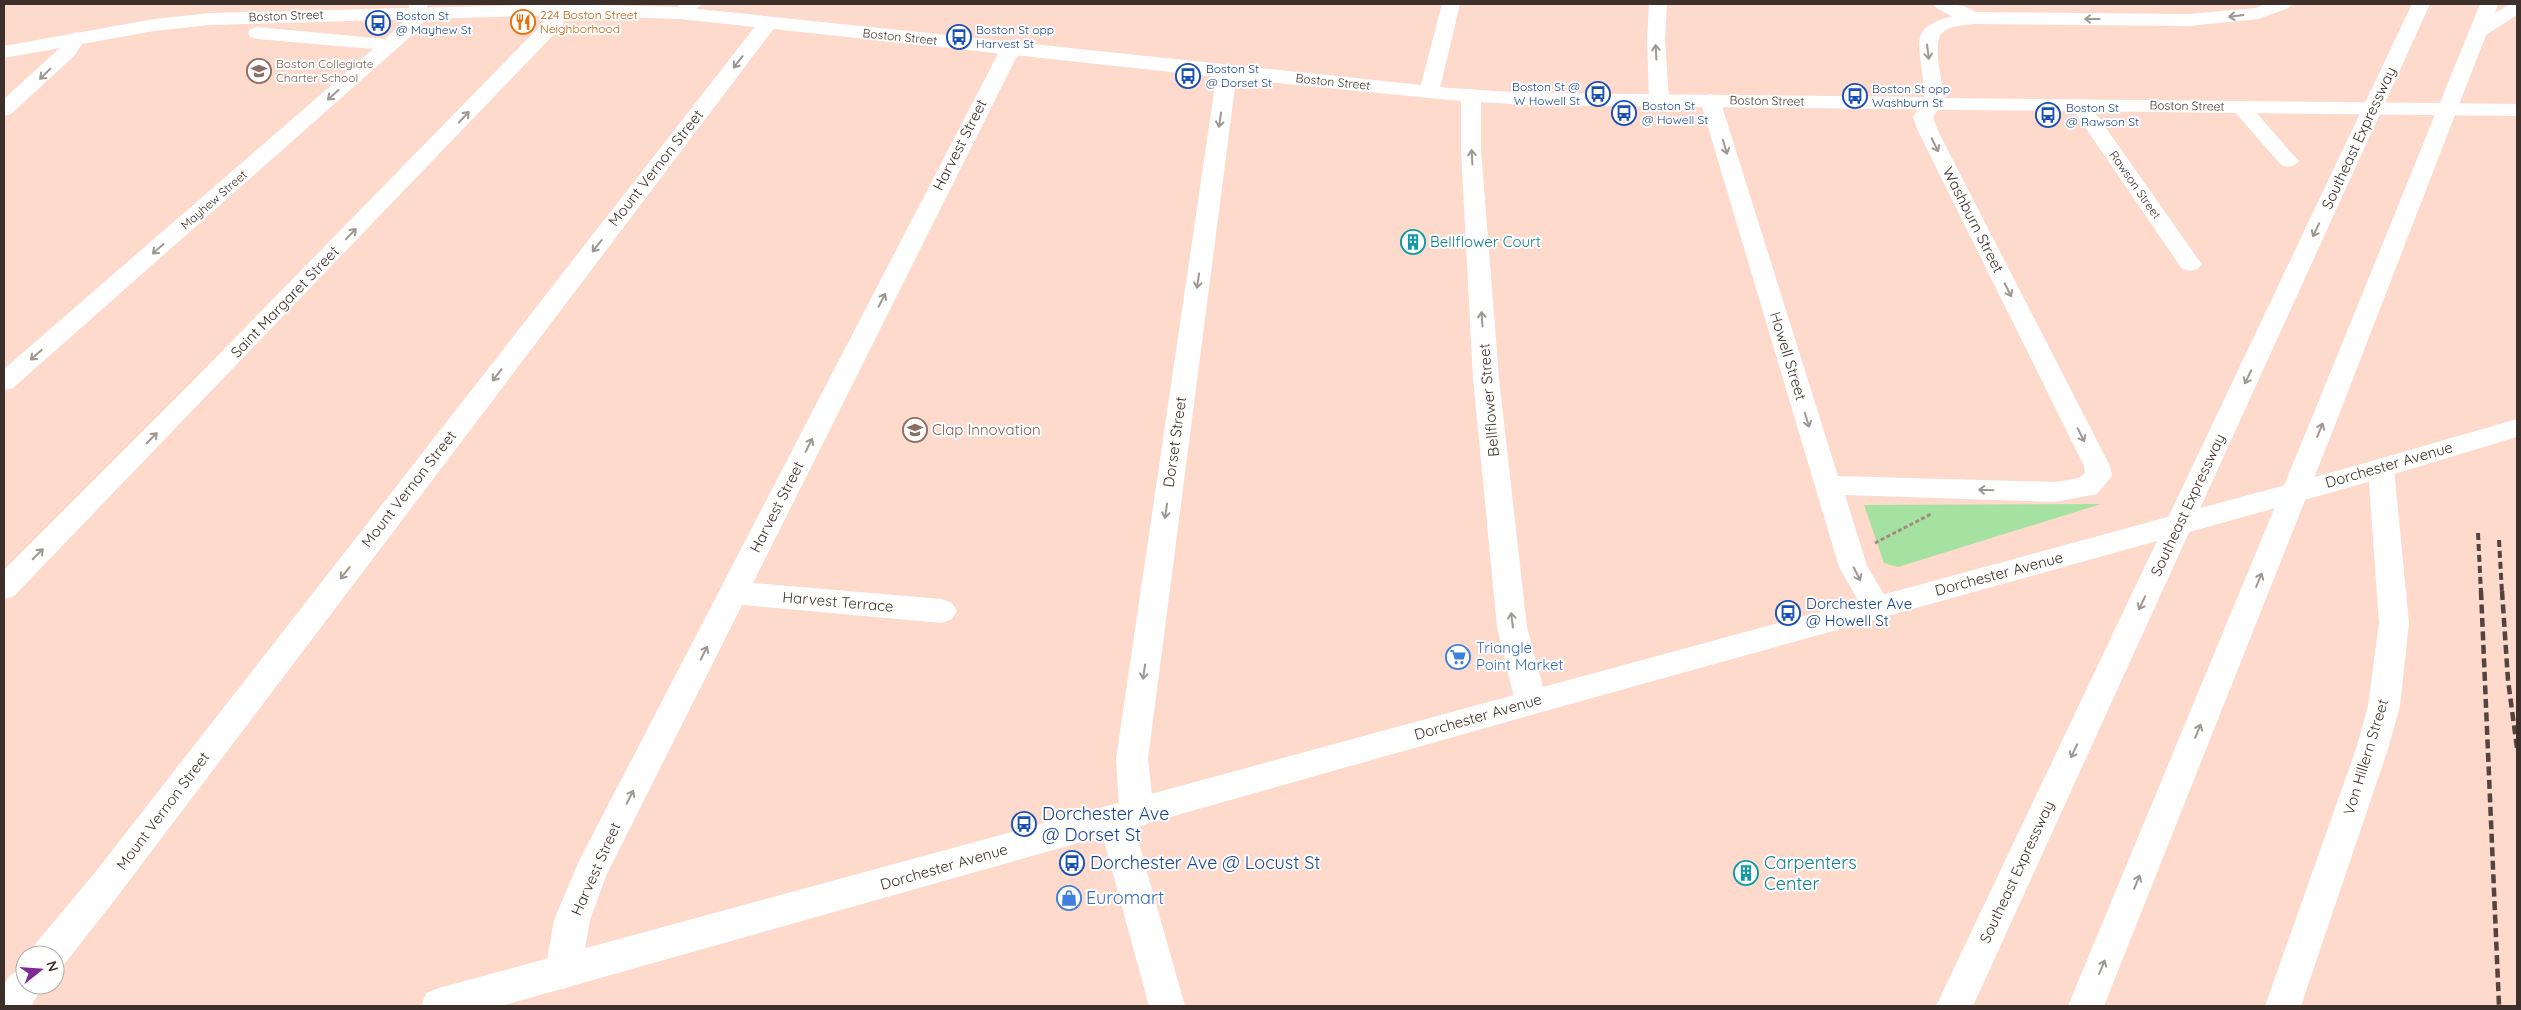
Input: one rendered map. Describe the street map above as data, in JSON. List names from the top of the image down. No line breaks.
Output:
{"streets":{"main road":["Boston Street","Southeast Expressway","Harvest Street","Mount Vernon Street","Rawson Street","Mayhew Street","Washburn Street","Saint Margaret Street","Howell Street","Bellflower Street","Dorset Street","Dorchester Avenue","Harvest Terrace","Von Hillern Street"]},"crossings":[["Boston Street","Harvest Street"],["Boston Street","Mount Vernon Street"],["Boston Street","Rawson Street"],["Boston Street","Mayhew Street"],["Boston Street","Washburn Street"],["Boston Street","Saint Margaret Street"],["Boston Street","Howell Street"],["Boston Street","Bellflower Street"],["Boston Street","Dorset Street"],["Harvest Street","Dorchester Avenue"],["Harvest Street","Harvest Terrace"],["Washburn Street","Howell Street"],["Howell Street","Dorchester Avenue"],["Bellflower Street","Dorchester Avenue"],["Dorset Street","Dorchester Avenue"],["Dorchester Avenue","Von Hillern Street"]],"one_way":["Harvest Street","Mount Vernon Street","Mayhew Street","Saint Margaret Street","Howell Street","Bellflower Street","Dorset Street"],"places":{"restaurant":["224 Boston Street Neighborhood"],"bus stop":["Boston St @ Mayhew St","Boston St opp Harvest St","Boston St @ Dorset St","Boston St @ W Howell St","Boston St opp Washburn St","Boston St @ Howell St","Boston St @ Rawson St","Dorchester Ave @ Howell St","Dorchester Ave @ Dorset St","Dorchester Ave @ Locust St"],"school or university":["Boston Collegiate Charter School","Clap Innovation"],"building":["Bellflower Court","Carpenters Center"],"supermarket":["Triangle Point Market"],"shop":["Euromart"]},"north":"right"}
